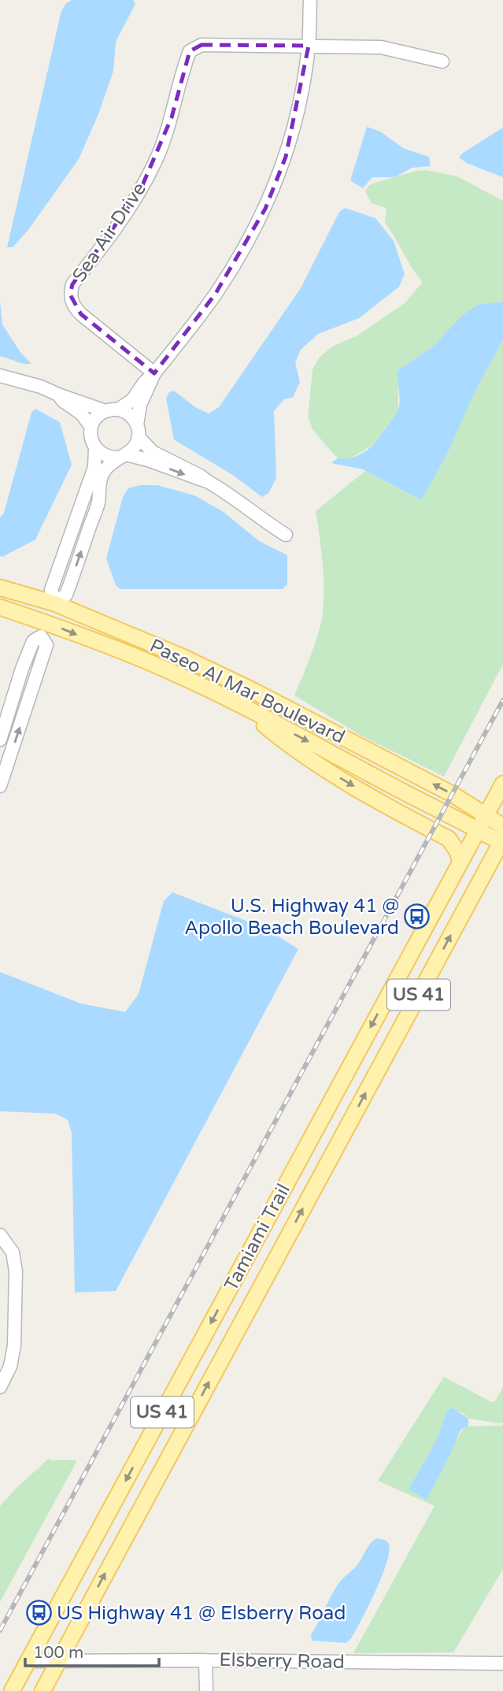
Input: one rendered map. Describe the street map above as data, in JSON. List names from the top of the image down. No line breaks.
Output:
{"streets":{"main road":["Paseo Al Mar Boulevard","US 41","Tamiami Trail"],"street":["Sea Air Drive","Elsberry Road"]},"crossings":[["Paseo Al Mar Boulevard","Tamiami Trail"],["Tamiami Trail","Elsberry Road"]],"places":{"bus stop":["U.S. Highway 41 @ Apollo Beach Boulevard","US Highway 41 @ Elsberry Road"]},"scale_bar":"100 m"}
